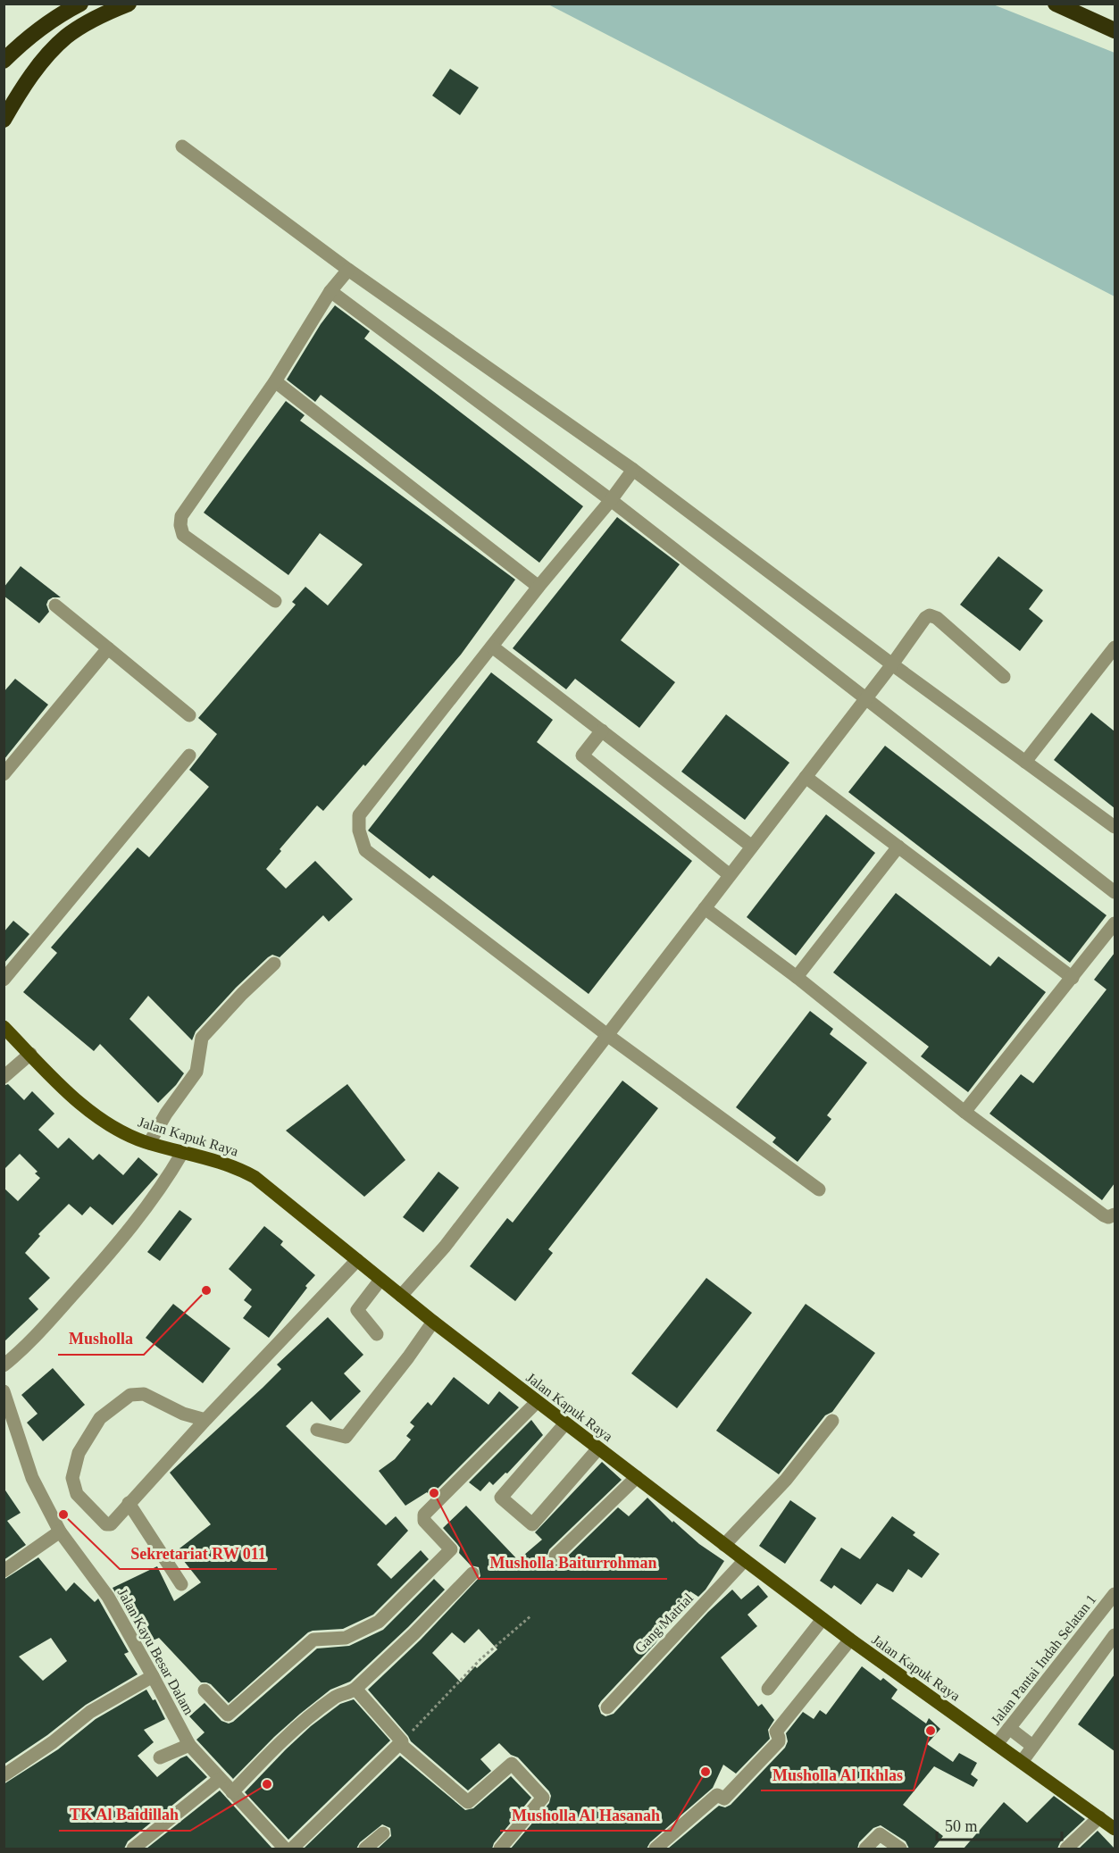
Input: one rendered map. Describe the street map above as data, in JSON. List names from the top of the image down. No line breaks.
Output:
{"streets":{"main road":["Jalan Kapuk Raya"],"street":["Gang Matrial","Jalan Kayu Besar Dalam","Jalan Pantai Indah Selatan 1"]},"crossings":[["Jalan Kapuk Raya","Gang Matrial"],["Jalan Kapuk Raya","Jalan Pantai Indah Selatan 1"]],"places":["Musholla","Musholla Baiturrohman","Sekretariat RW 011","Musholla Al Ikhlas","Musholla Al Hasanah","TK Al Baidillah"],"scale_bar":"50 m"}
